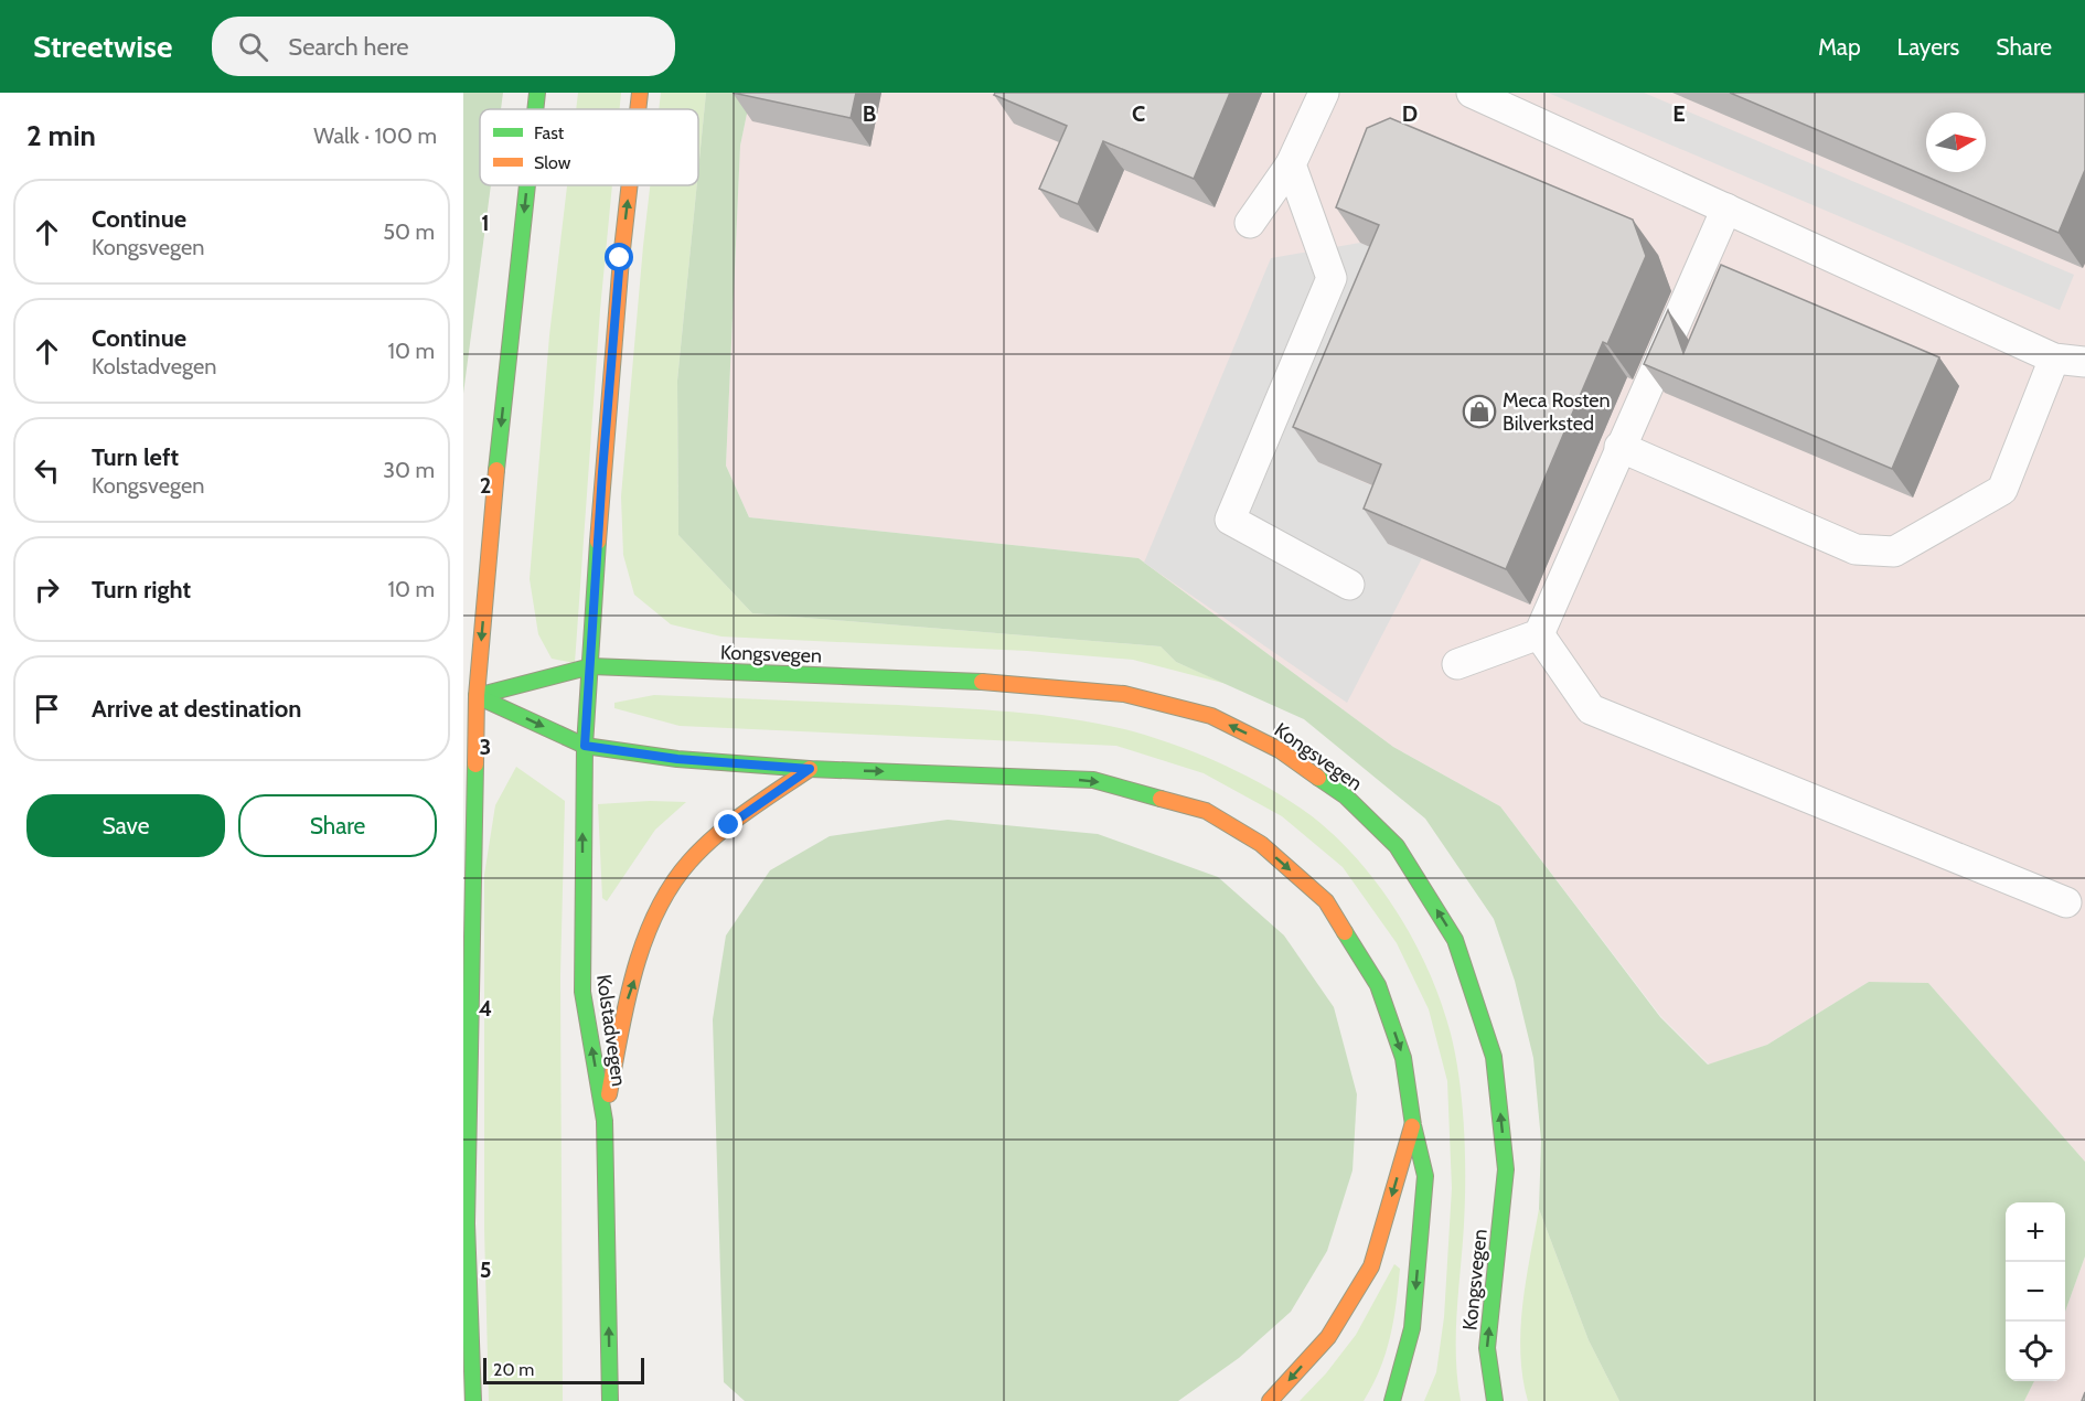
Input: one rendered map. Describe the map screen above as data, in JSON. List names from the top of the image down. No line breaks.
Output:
{"streets":{"street":["Kongsvegen","Kolstadvegen"]},"crossings":[["Kongsvegen","Kolstadvegen"]],"one_way":["Kongsvegen"],"places":{"shop":["Meca Rosten Bilverksted"]},"legend":["Fast","Slow"],"scale_bar":"20 m","north":"right","page":{"header":"Streetwise","search":"Search here","nav":["Map","Layers","Share"],"heading":["2 min","Walk · 100 m"],"list":[["Continue","Kongsvegen","50 m"],["Continue","Kolstadvegen","10 m"],["Turn left","Kongsvegen","30 m"],["Turn right","10 m"],"Arrive at destination"],"buttons":["Save","Share"],"map_buttons":["+","−"],"scale":"20 m"},"grid":{"columns":["B","C","D","E"],"rows":["1","2","3","4","5"]}}
